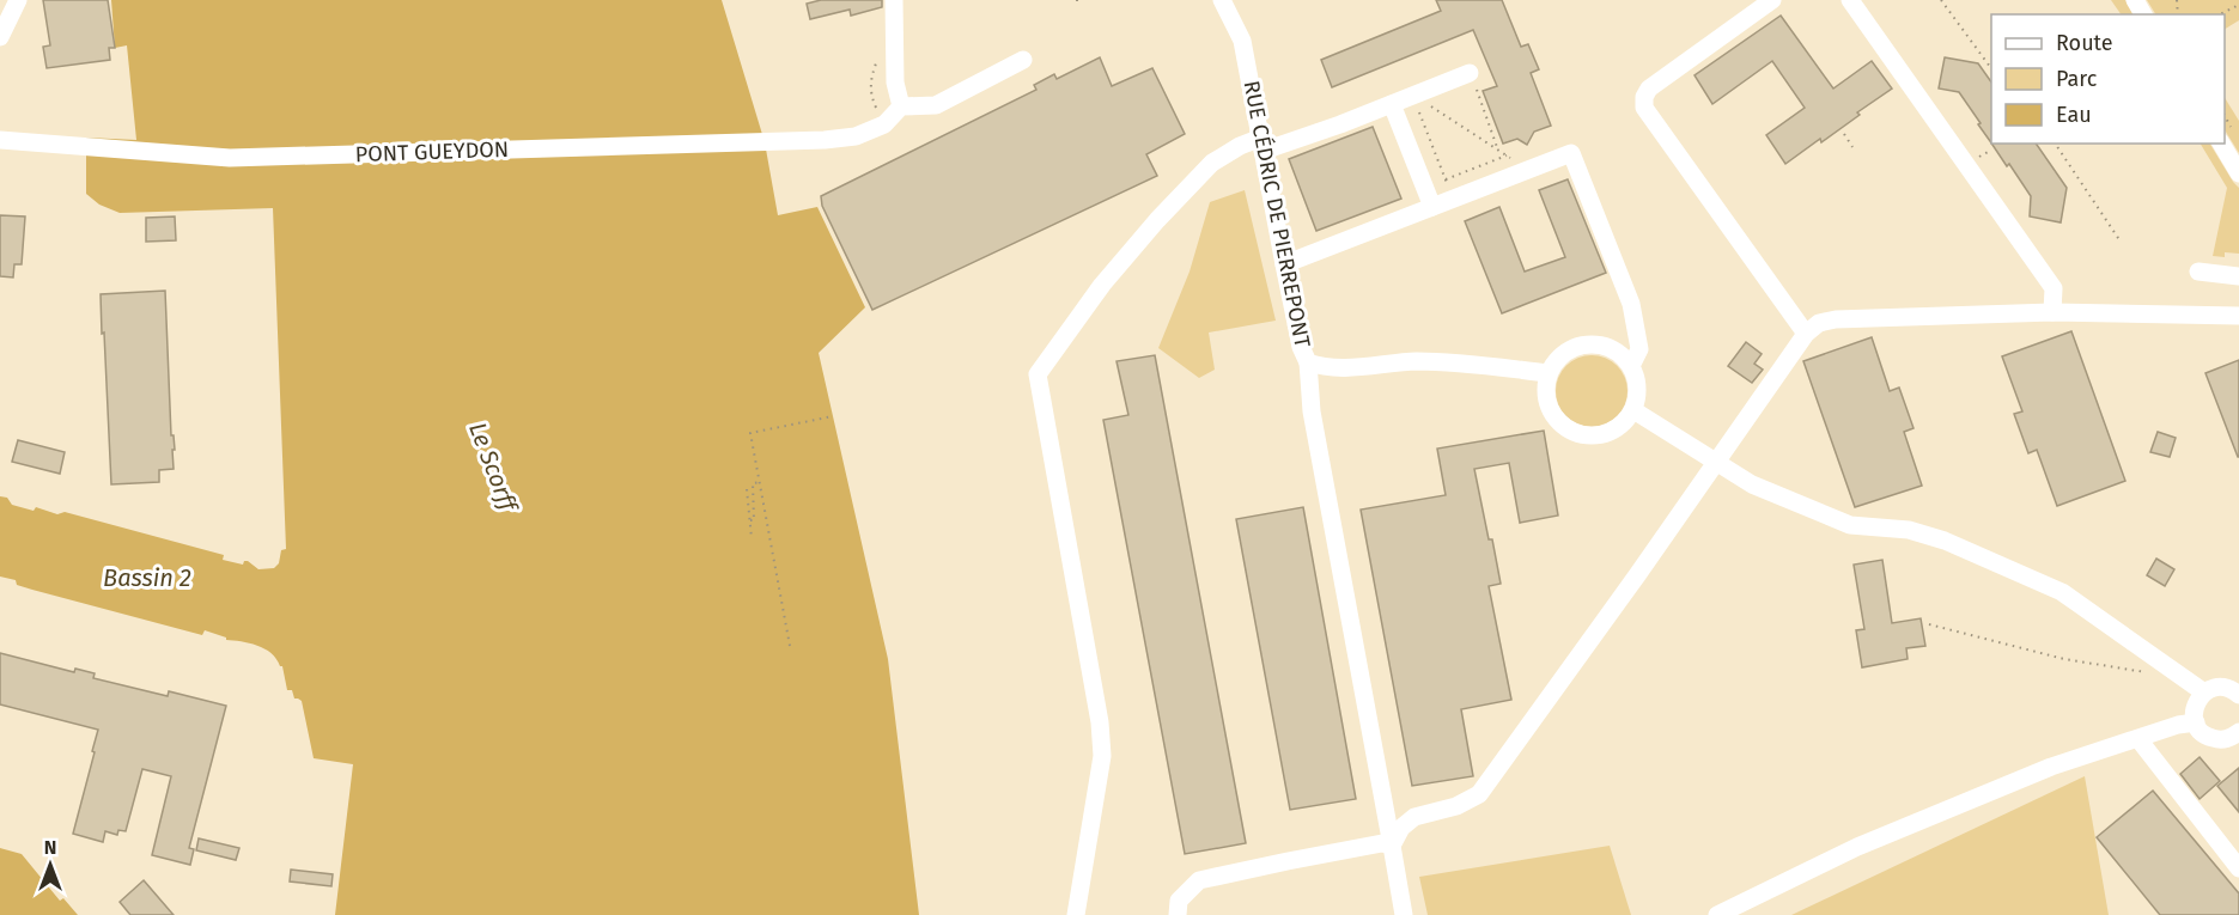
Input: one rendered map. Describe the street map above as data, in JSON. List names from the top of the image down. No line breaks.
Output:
{"streets":{"street":["PONT GUEYDON","RUE CÉDRIC DE PIERREPONT"]},"water":["Le Scorff","Bassin 2"],"legend":["Route","Parc","Eau"],"north":"top"}
